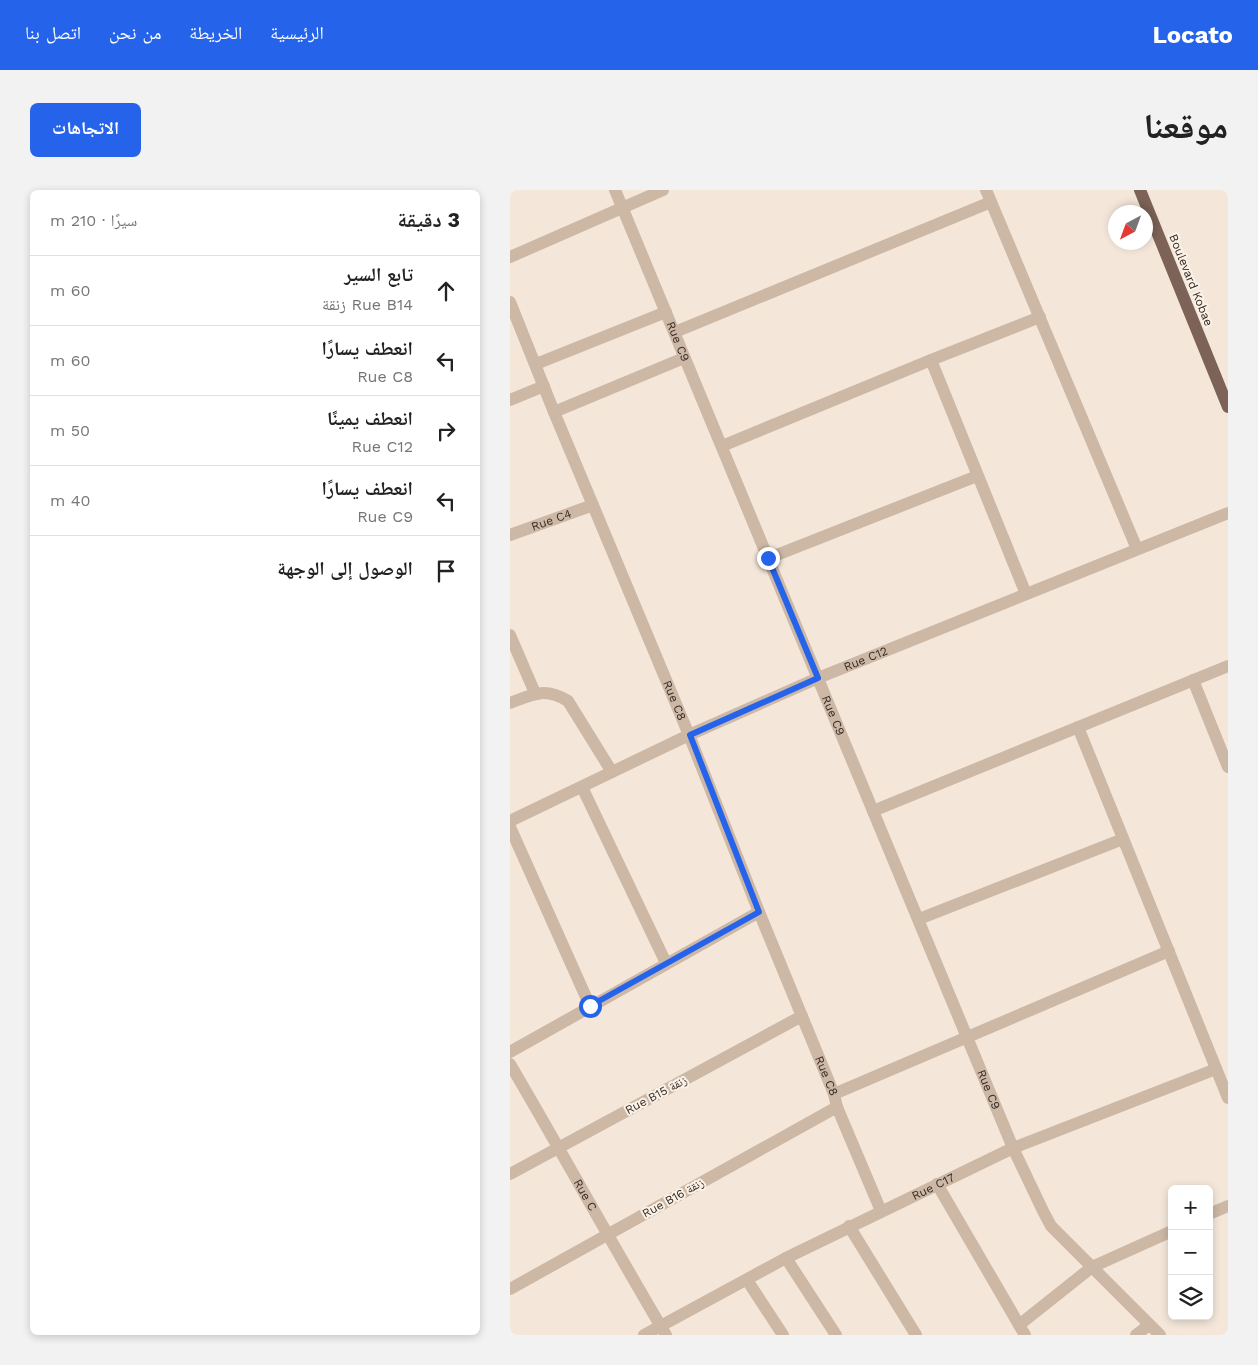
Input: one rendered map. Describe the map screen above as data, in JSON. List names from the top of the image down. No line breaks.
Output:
{"streets":{"main road":["Boulevard Kobae"],"street":["Rue C9","Rue C4","Rue C12","Rue C8","Rue B15 زنقة","Rue C17","Rue C","Rue B16 زنقة"]},"crossings":[["Rue C9","Rue C12"],["Rue C9","Rue C17"],["Rue C4","Rue C8"],["Rue C12","Rue C8"],["Rue C8","Rue B15 زنقة"],["Rue C8","Rue C17"],["Rue C8","Rue B16 زنقة"],["Rue B15 زنقة","Rue C"],["Rue C17","Rue C"],["Rue C","Rue B16 زنقة"]],"north":"bottom left","page":{"header":"Locato","nav":["الرئيسية","الخريطة","من نحن","اتصل بنا"],"title":"موقعنا","buttons":"الاتجاهات","heading":["3 دقيقة","سيرًا · 210 m"],"list":[["تابع السير","Rue B14 زنقة","60 m"],["انعطف يسارًا","Rue C8","60 m"],["انعطف يمينًا","Rue C12","50 m"],["انعطف يسارًا","Rue C9","40 m"],"الوصول إلى الوجهة"],"map_buttons":["+","−"]}}
